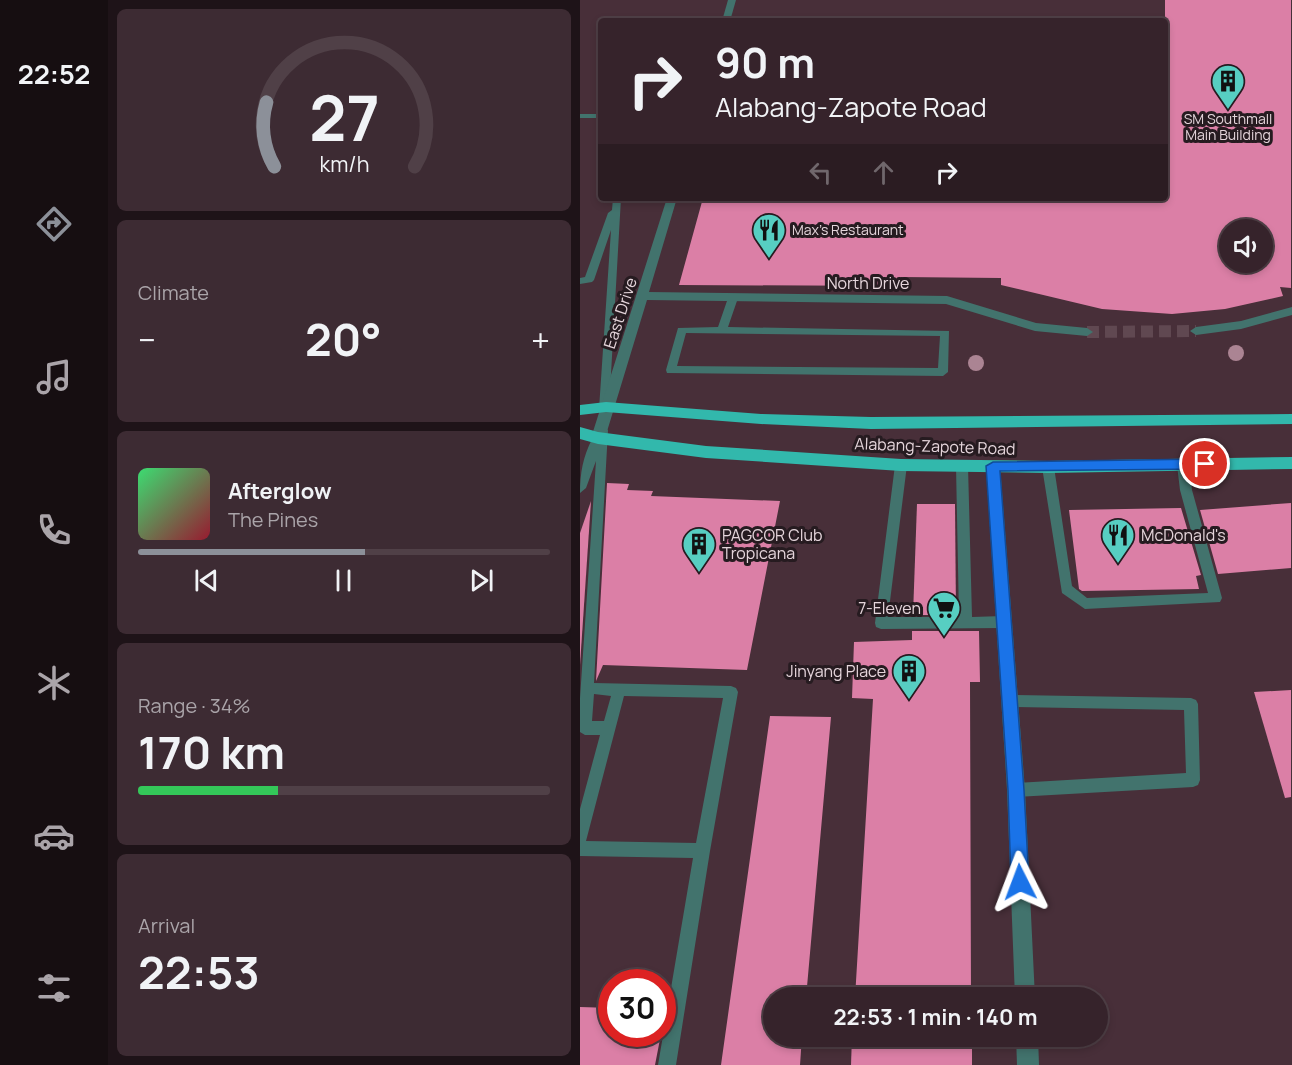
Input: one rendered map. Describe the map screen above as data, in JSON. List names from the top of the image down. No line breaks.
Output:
{"streets":{"highway":["Alabang-Zapote Road"],"street":["North Drive","East Drive"]},"crossings":[["North Drive","East Drive"],["East Drive","Alabang-Zapote Road"]],"places":{"building":["SM Southmall Main Building","PAGCOR Club Tropicana","Jinyang Place"],"restaurant":["Max's Restaurant","McDonald's"],"supermarket":["7-Eleven"]},"page":{"tabs":"22:52","turn":["90 m","Alabang-Zapote Road"],"tile":["Climate",["Range · 34%","170 km"],["Arrival","22:53"]],"heat":["−","20°","+"],"song":["Afterglow","The Pines"],"limit":"30","trip":"22:53 · 1 min · 140 m","gauge":["27","km/h"]}}
